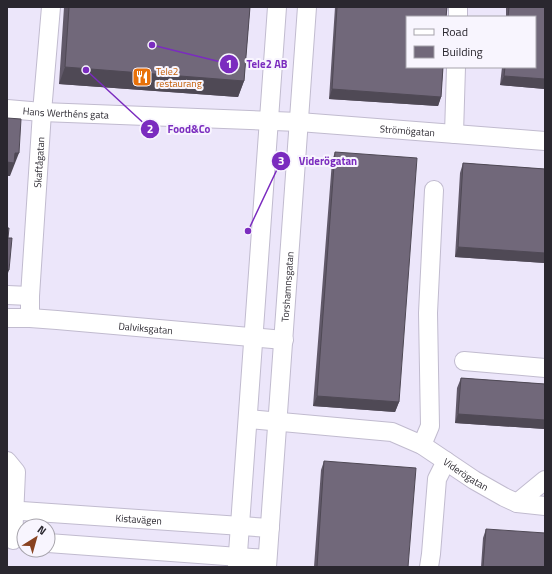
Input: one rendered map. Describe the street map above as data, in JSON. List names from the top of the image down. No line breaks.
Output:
{"streets":{"street":["Hans Werthéns gata","Strömögatan","Skaftågatan","Torshamnsgatan","Dalviksgatan","Viderögatan","Kistavägen"]},"crossings":[["Hans Werthéns gata","Strömögatan"],["Hans Werthéns gata","Skaftågatan"],["Strömögatan","Torshamnsgatan"],["Skaftågatan","Dalviksgatan"],["Torshamnsgatan","Dalviksgatan"],["Torshamnsgatan","Viderögatan"],["Torshamnsgatan","Kistavägen"]],"places":{"other":["Tele2 AB","Food&Co","Viderögatan"],"restaurant":["Tele2 restaurang"]},"legend":["Road","Building"],"north":"top right"}
